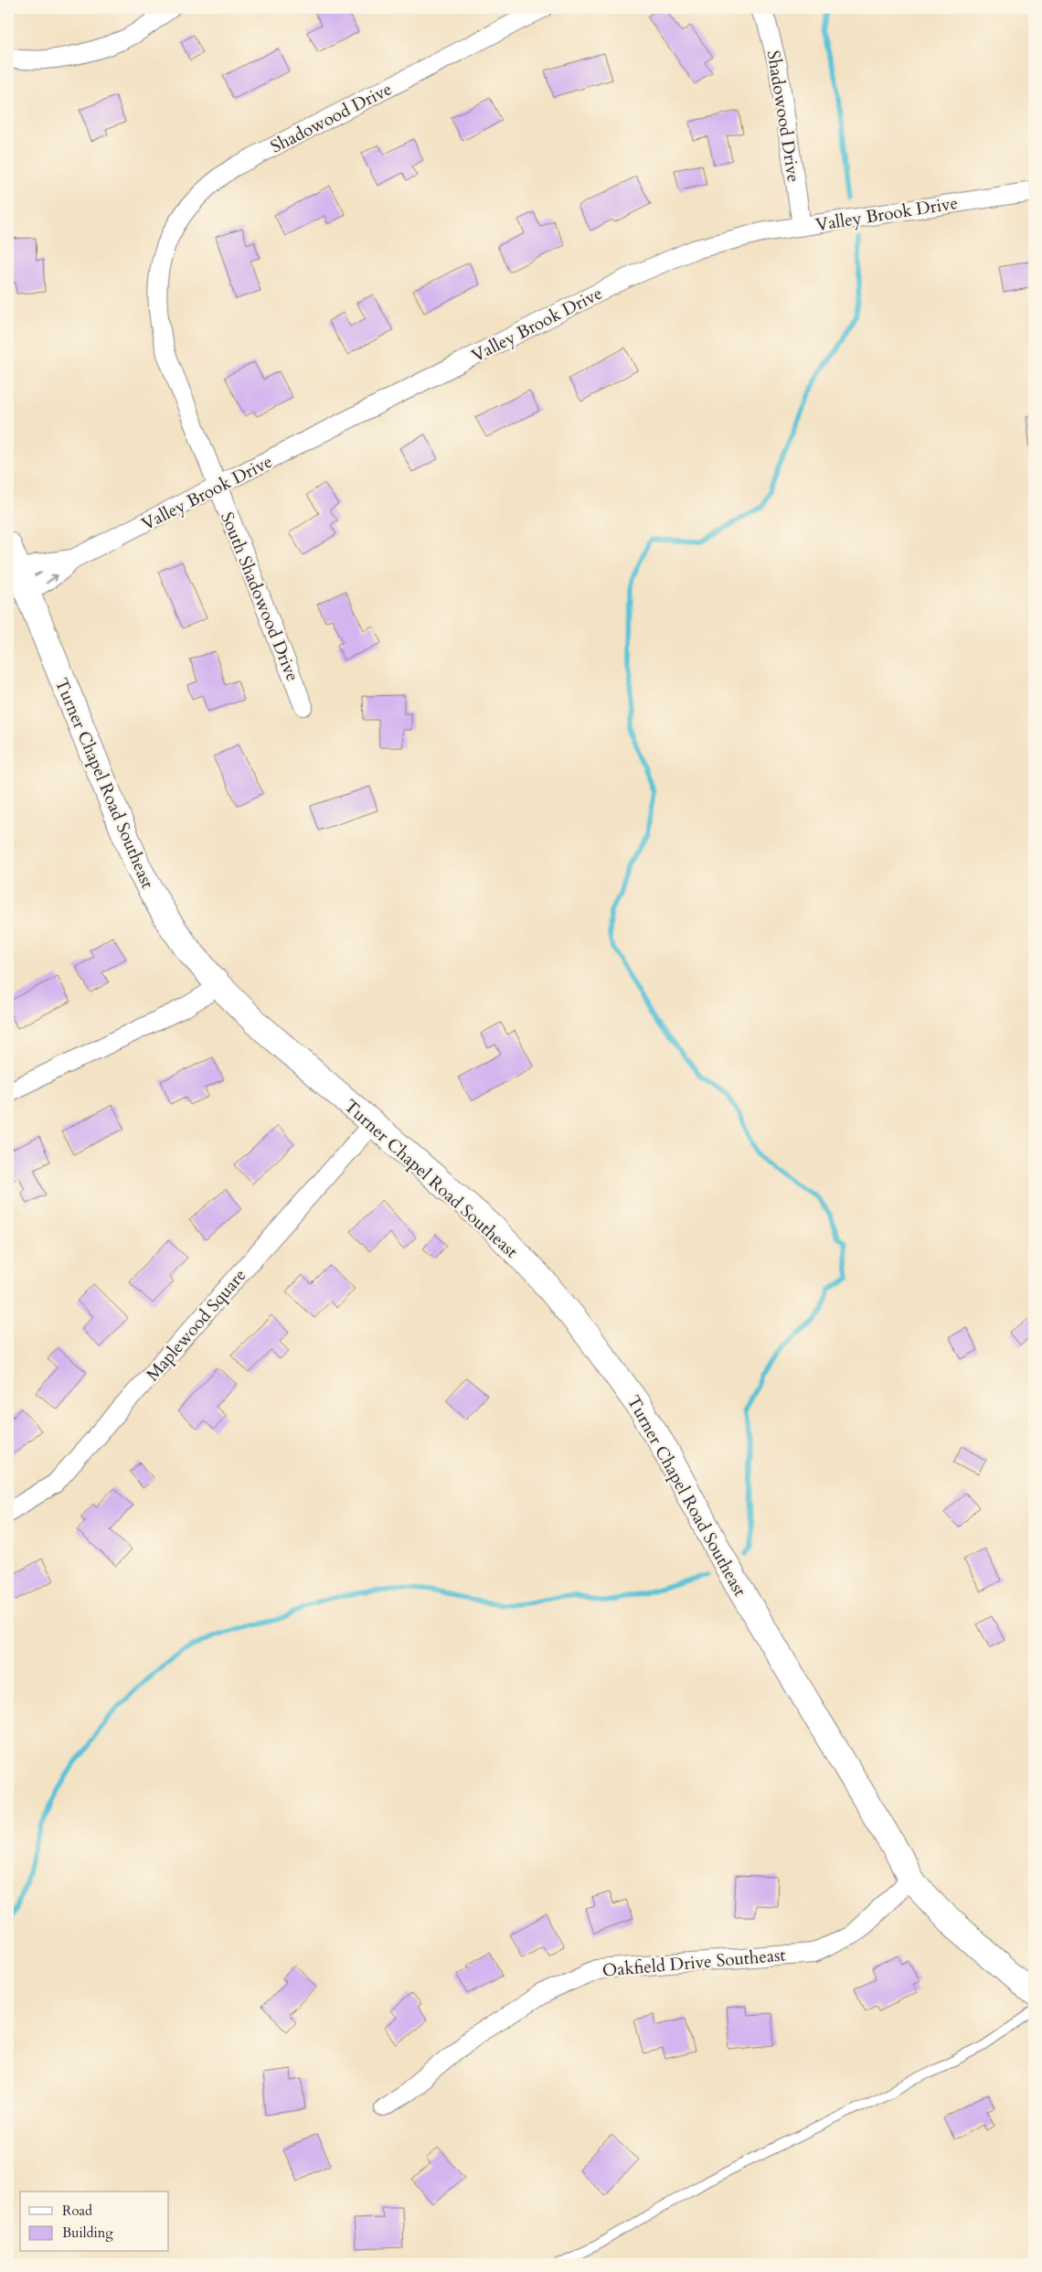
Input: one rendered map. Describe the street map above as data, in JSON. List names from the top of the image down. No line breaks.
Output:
{"streets":{"street":["Shadowood Drive","Valley Brook Drive","South Shadowood Drive","Turner Chapel Road Southeast","Maplewood Square","Oakfield Drive Southeast"]},"crossings":[["Shadowood Drive","Valley Brook Drive"],["Shadowood Drive","South Shadowood Drive"],["Valley Brook Drive","South Shadowood Drive"],["Valley Brook Drive","Turner Chapel Road Southeast"],["Turner Chapel Road Southeast","Maplewood Square"],["Turner Chapel Road Southeast","Oakfield Drive Southeast"]],"legend":["Road","Building"]}
